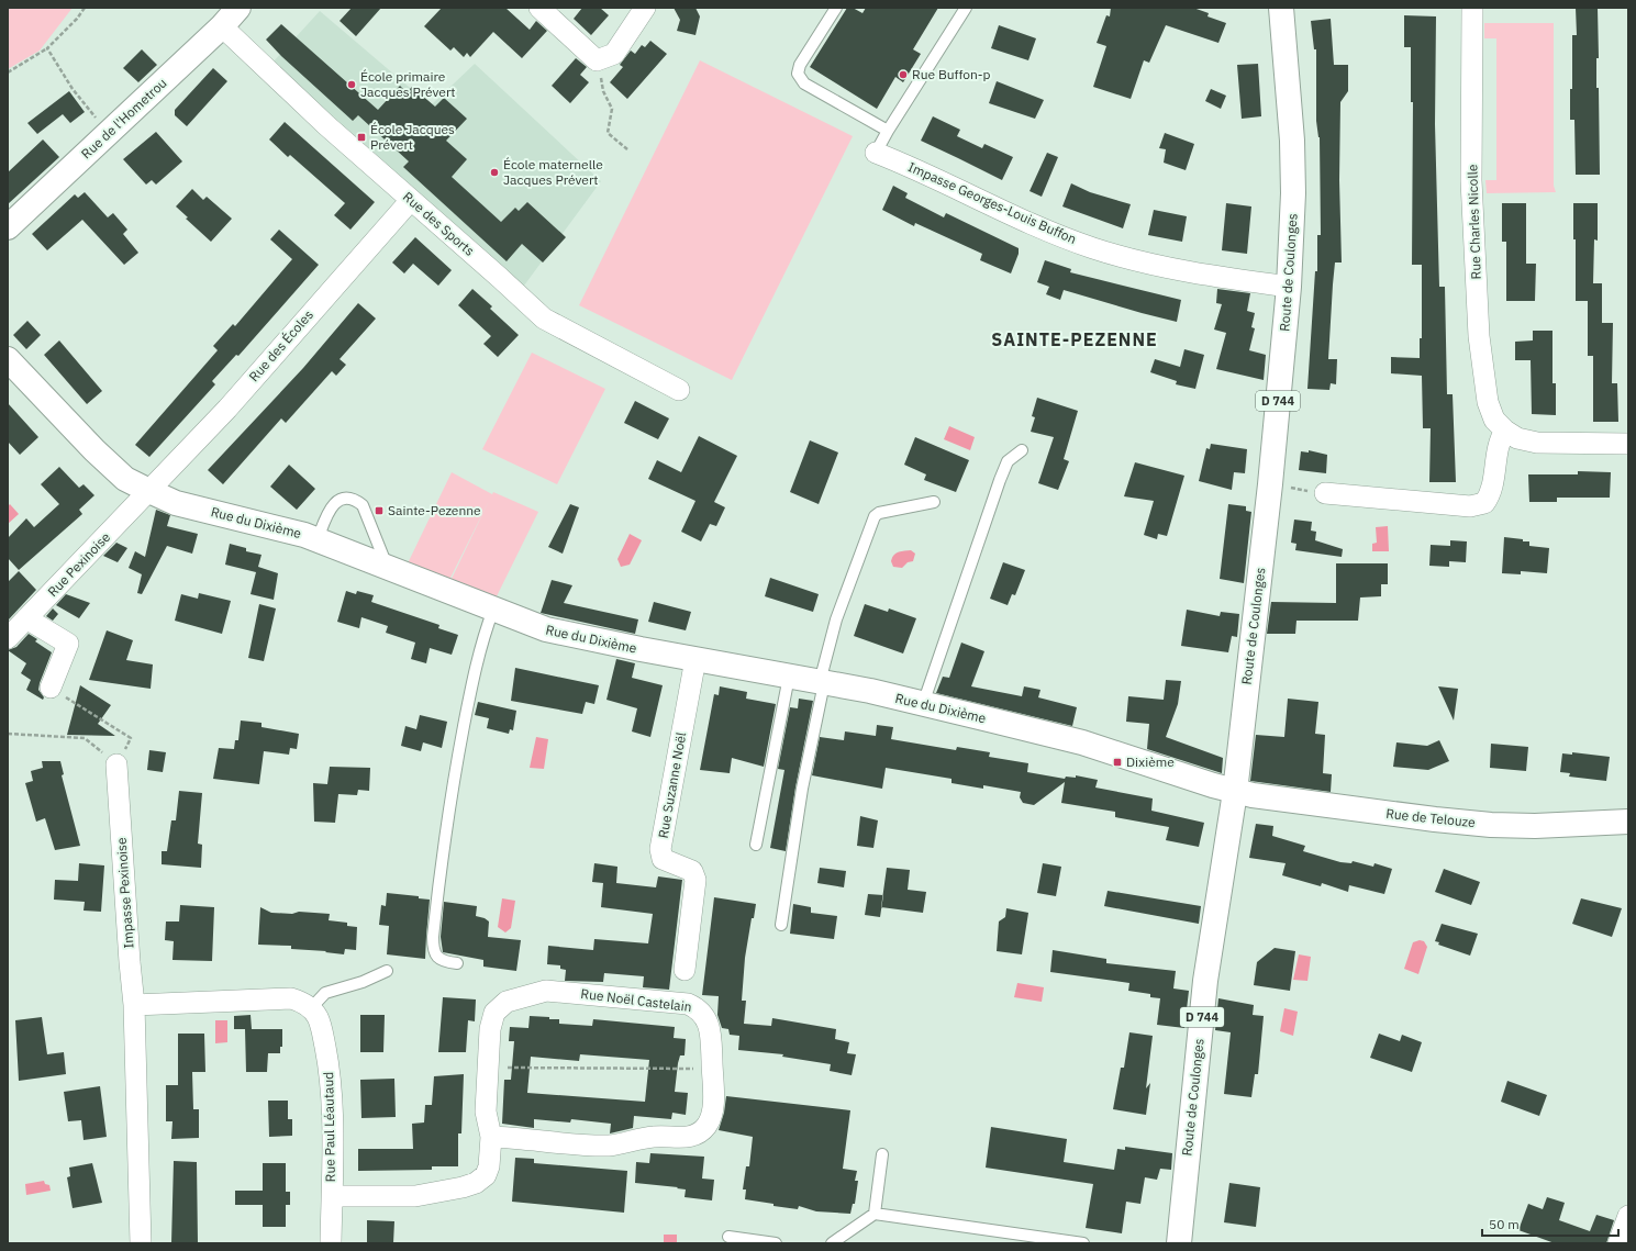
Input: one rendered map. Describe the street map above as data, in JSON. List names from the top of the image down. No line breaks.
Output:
{"streets":{"street":["Rue de l'Hometrou","Impasse Georges-Louis Buffon","Rue Charles Nicolle","Rue des Sports","Route de Coulonges","Rue des Écoles","D 744","Rue du Dixième","Rue Pexinoise","Rue Suzanne Noël","Rue de Telouze","Impasse Pexinoise","Rue Noël Castelain","Rue Paul Léautaud"]},"crossings":[["Rue de l'Hometrou","Rue des Sports"],["Impasse Georges-Louis Buffon","Route de Coulonges"],["Rue des Sports","Rue des Écoles"],["Route de Coulonges","Rue du Dixième"],["Route de Coulonges","Rue de Telouze"],["Rue des Écoles","Rue du Dixième"],["Rue des Écoles","Rue Pexinoise"],["Rue du Dixième","Rue Pexinoise"],["Rue du Dixième","Rue Suzanne Noël"],["Rue du Dixième","Rue de Telouze"],["Rue Noël Castelain","Rue Paul Léautaud"]],"districts":["SAINTE-PEZENNE"],"places":{"other":["Rue Buffon-p","École primaire Jacques Prévert","École maternelle Jacques Prévert"],"transit":["École Jacques Prévert","Sainte-Pezenne","Dixième"]},"scale_bar":"50 m"}
